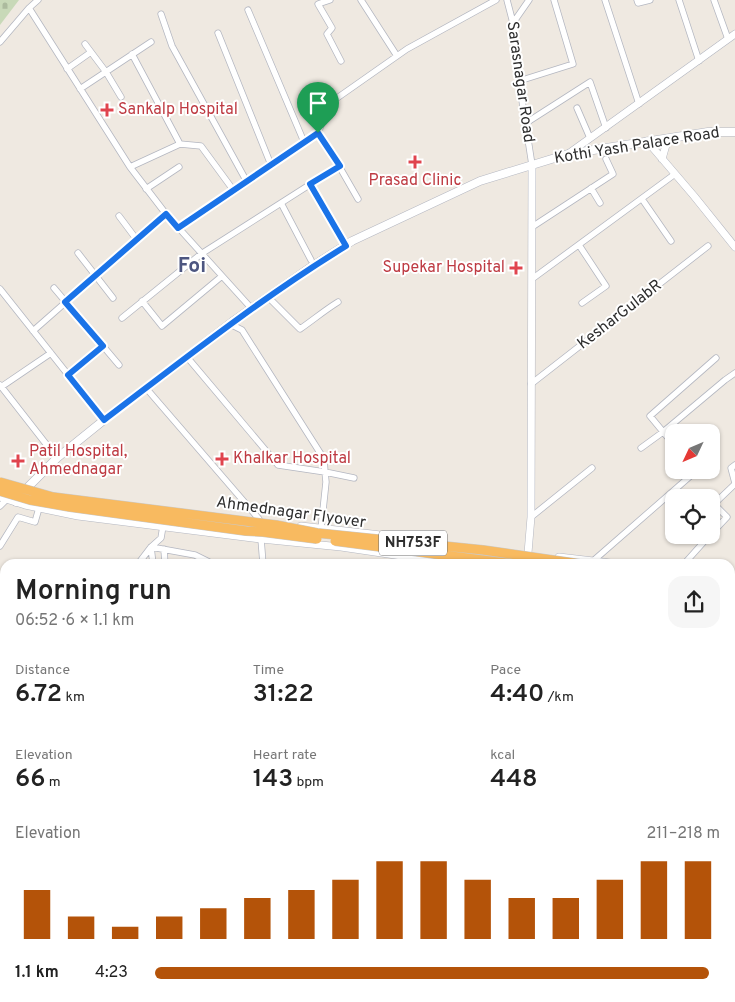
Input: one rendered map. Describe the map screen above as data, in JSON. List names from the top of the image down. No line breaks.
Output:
{"streets":{"highway":["Ahmednagar Flyover","NH753F"],"main road":["Kothi Yash Palace Road"],"street":["Sarasnagar Road","KesharGulabR"]},"crossings":[["Sarasnagar Road","Kothi Yash Palace Road"]],"districts":["Foi"],"places":{"health":["Sankalp Hospital","Prasad Clinic","Supekar Hospital","Khalkar Hospital","Patil Hospital, Ahmednagar"]},"north":"bottom left","page":{"heading":["Morning run","06:52 · 6 × 1.1 km"],"stats":[["Distance","6.72 km"],["Time","31:22"],["Pace","4:40 /km"],["Elevation","66 m"],["Heart rate","143 bpm"],["kcal","448"]],"chart":["Elevation","211–218 m"],"list":[{"name":"1.1 km","note":"4:23"}]}}
